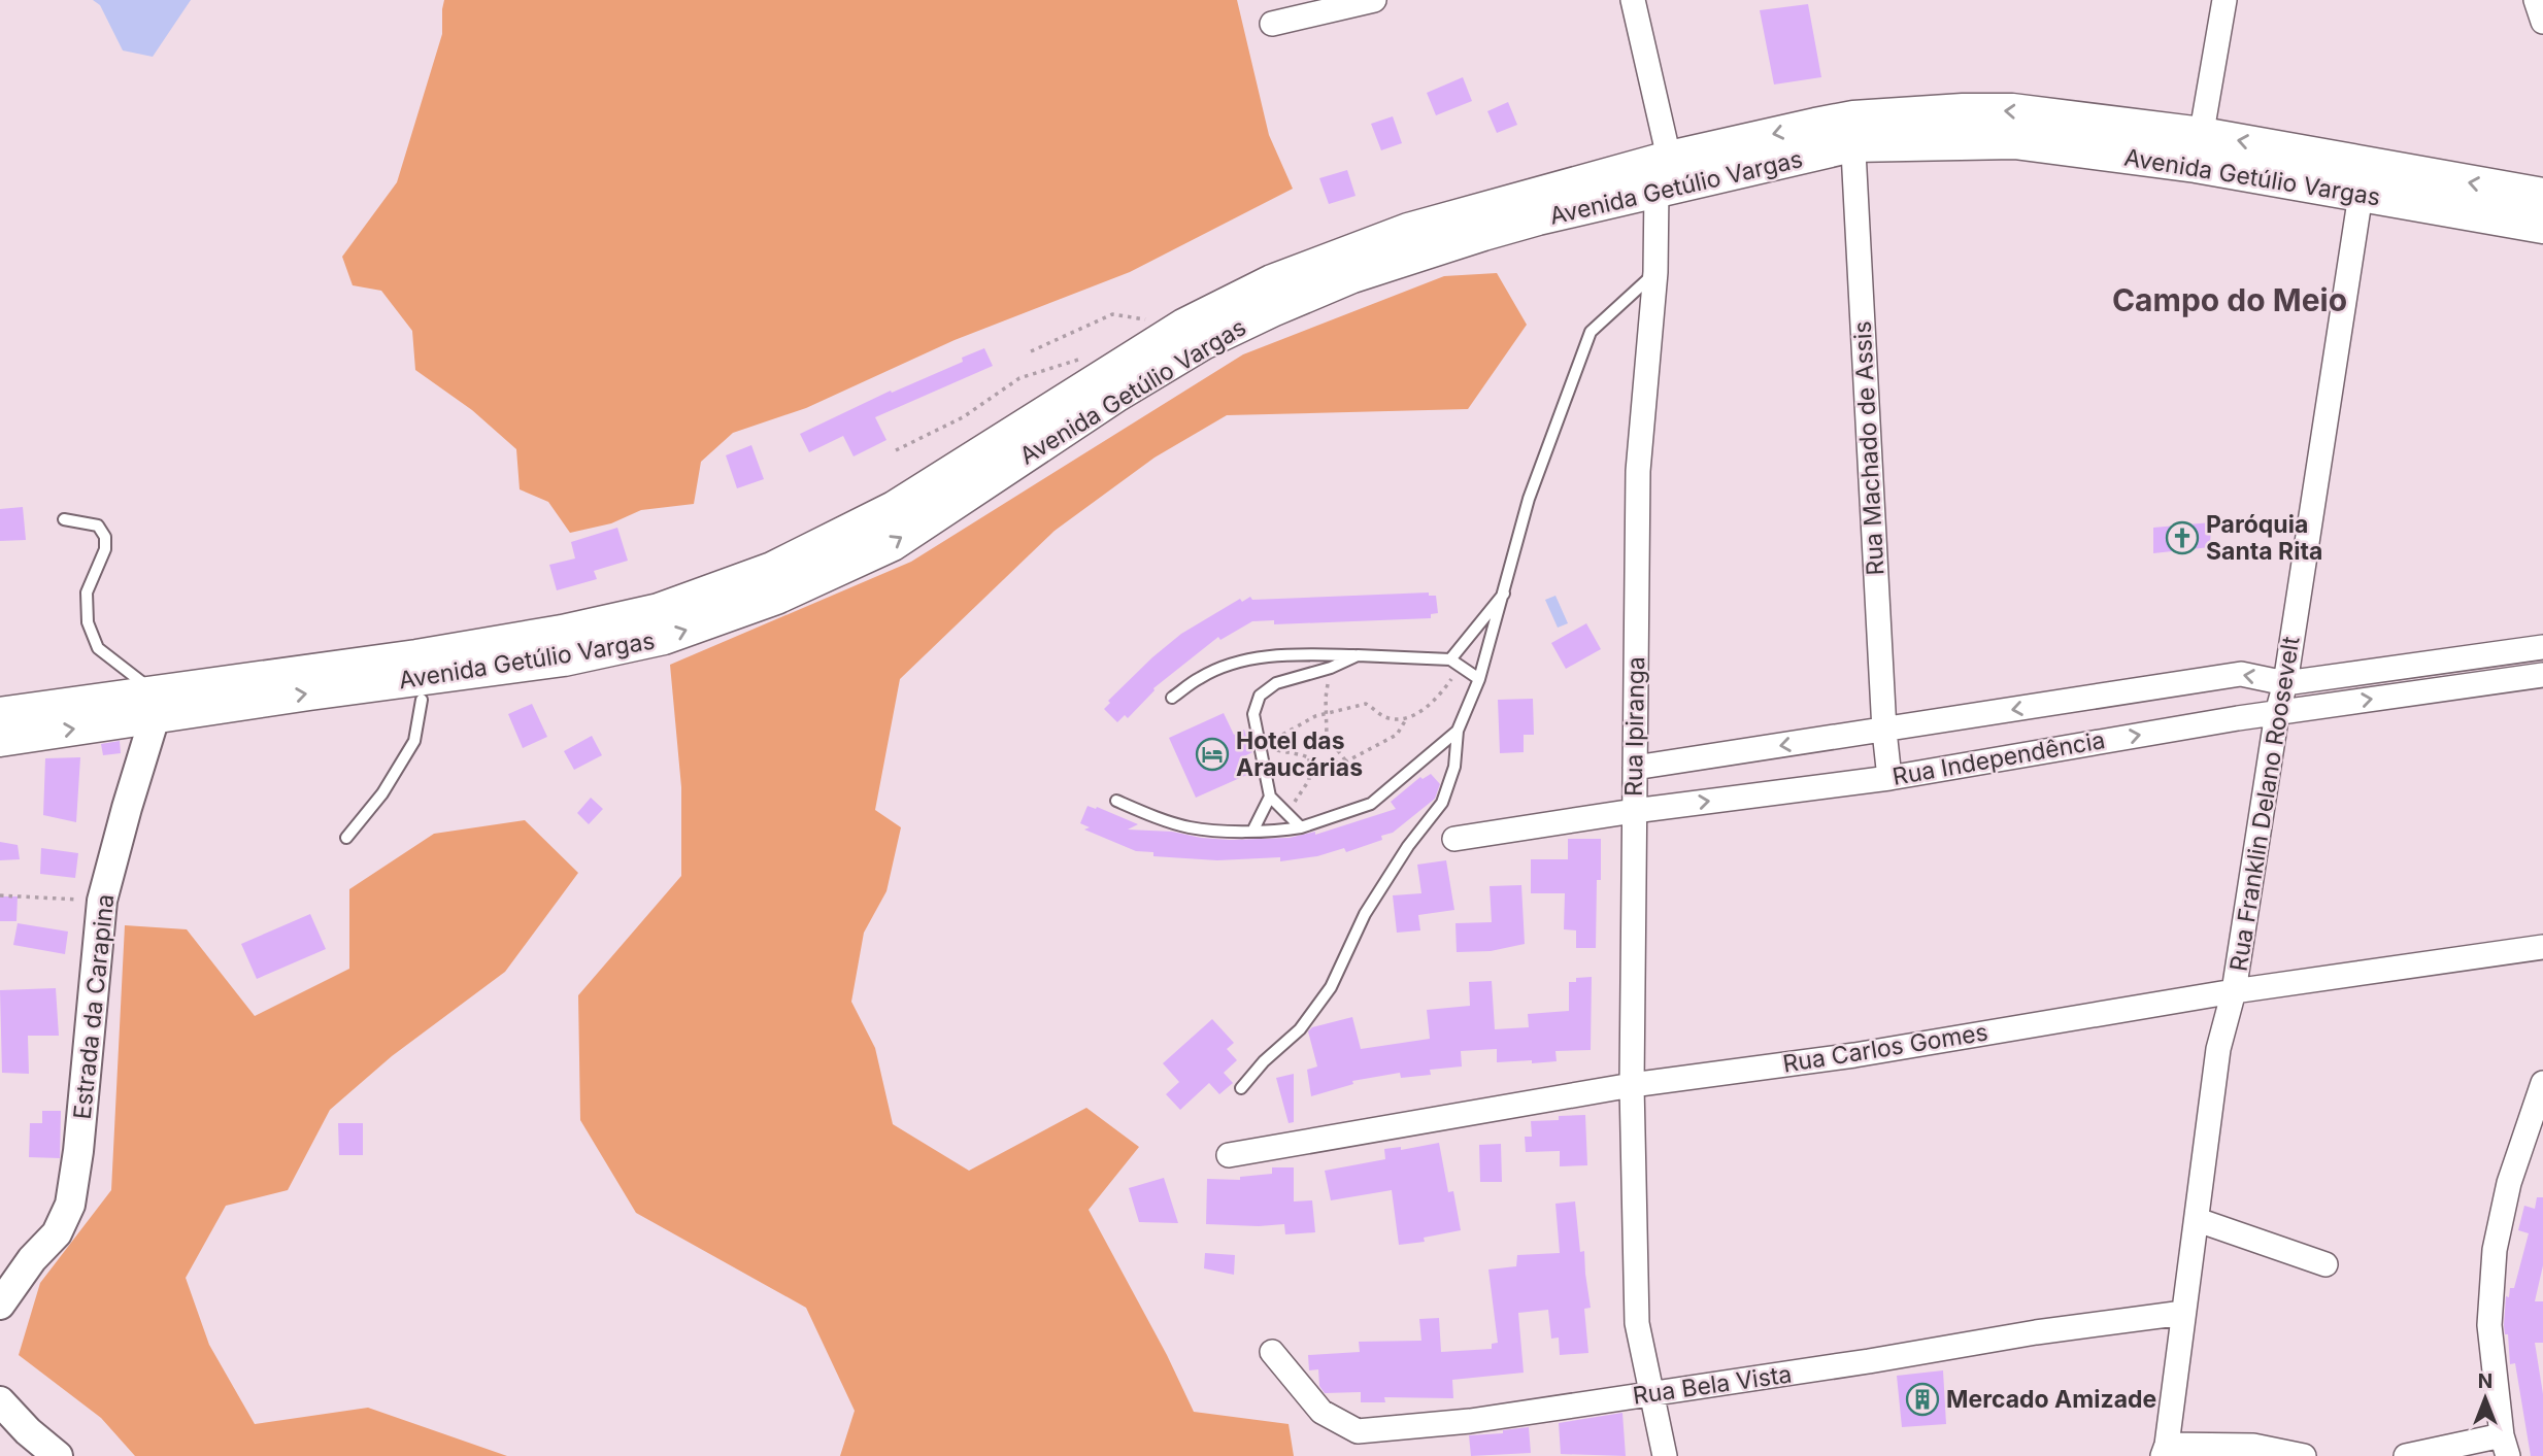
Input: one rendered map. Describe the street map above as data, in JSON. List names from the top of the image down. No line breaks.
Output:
{"streets":{"main road":["Avenida Getúlio Vargas"],"street":["Rua Machado de Assis","Rua Ipiranga","Rua Independência","Rua Franklin Delano Roosevelt","Estrada da Carapina","Rua Carlos Gomes","Rua Bela Vista"]},"crossings":[["Avenida Getúlio Vargas","Rua Machado de Assis"],["Avenida Getúlio Vargas","Rua Ipiranga"],["Avenida Getúlio Vargas","Rua Franklin Delano Roosevelt"],["Avenida Getúlio Vargas","Estrada da Carapina"],["Rua Machado de Assis","Rua Independência"],["Rua Ipiranga","Rua Independência"],["Rua Ipiranga","Rua Carlos Gomes"],["Rua Ipiranga","Rua Bela Vista"],["Rua Independência","Rua Franklin Delano Roosevelt"],["Rua Franklin Delano Roosevelt","Rua Carlos Gomes"],["Rua Franklin Delano Roosevelt","Rua Bela Vista"]],"districts":["Campo do Meio"],"places":{"church":["Paróquia Santa Rita"],"hotel":["Hotel das Araucárias"],"building":["Mercado Amizade"]},"north":"top"}
